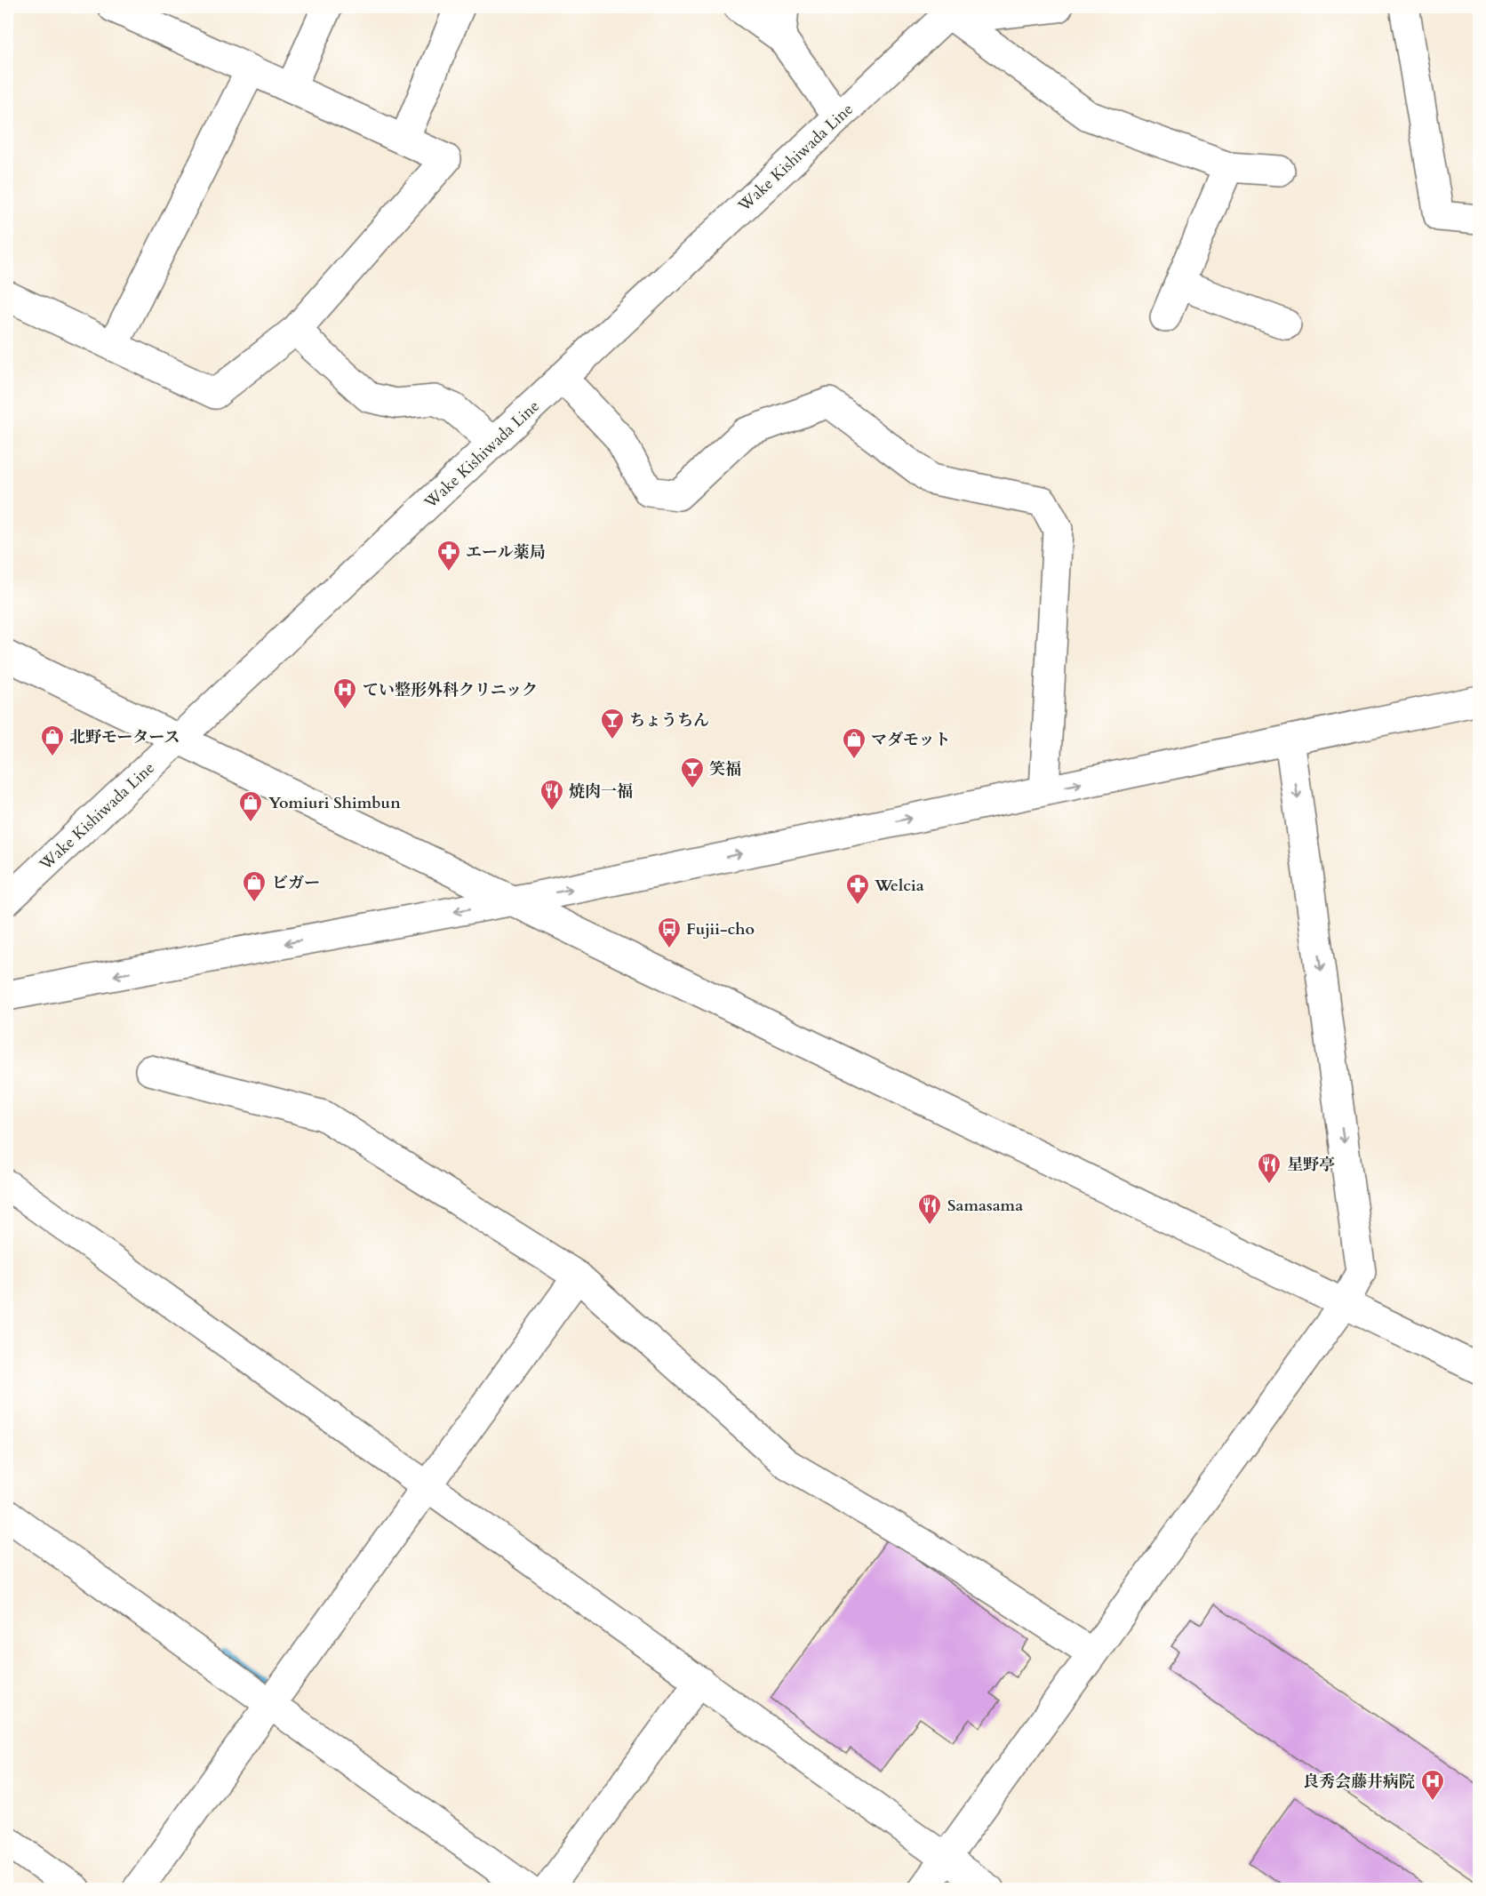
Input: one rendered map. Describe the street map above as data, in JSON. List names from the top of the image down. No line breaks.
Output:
{"streets":{"street":["Wake Kishiwada Line"]},"places":{"pharmacy":["エール薬局","Welcia"],"hospital":["てい整形外科クリニック","良秀会藤井病院"],"bar":["ちょうちん","笑福"],"shop":["北野モータース","マダモット","Yomiuri Shimbun","ビガー"],"restaurant":["焼肉一福","星野亭","Samasama"],"bus stop":["Fujii-cho"]}}
